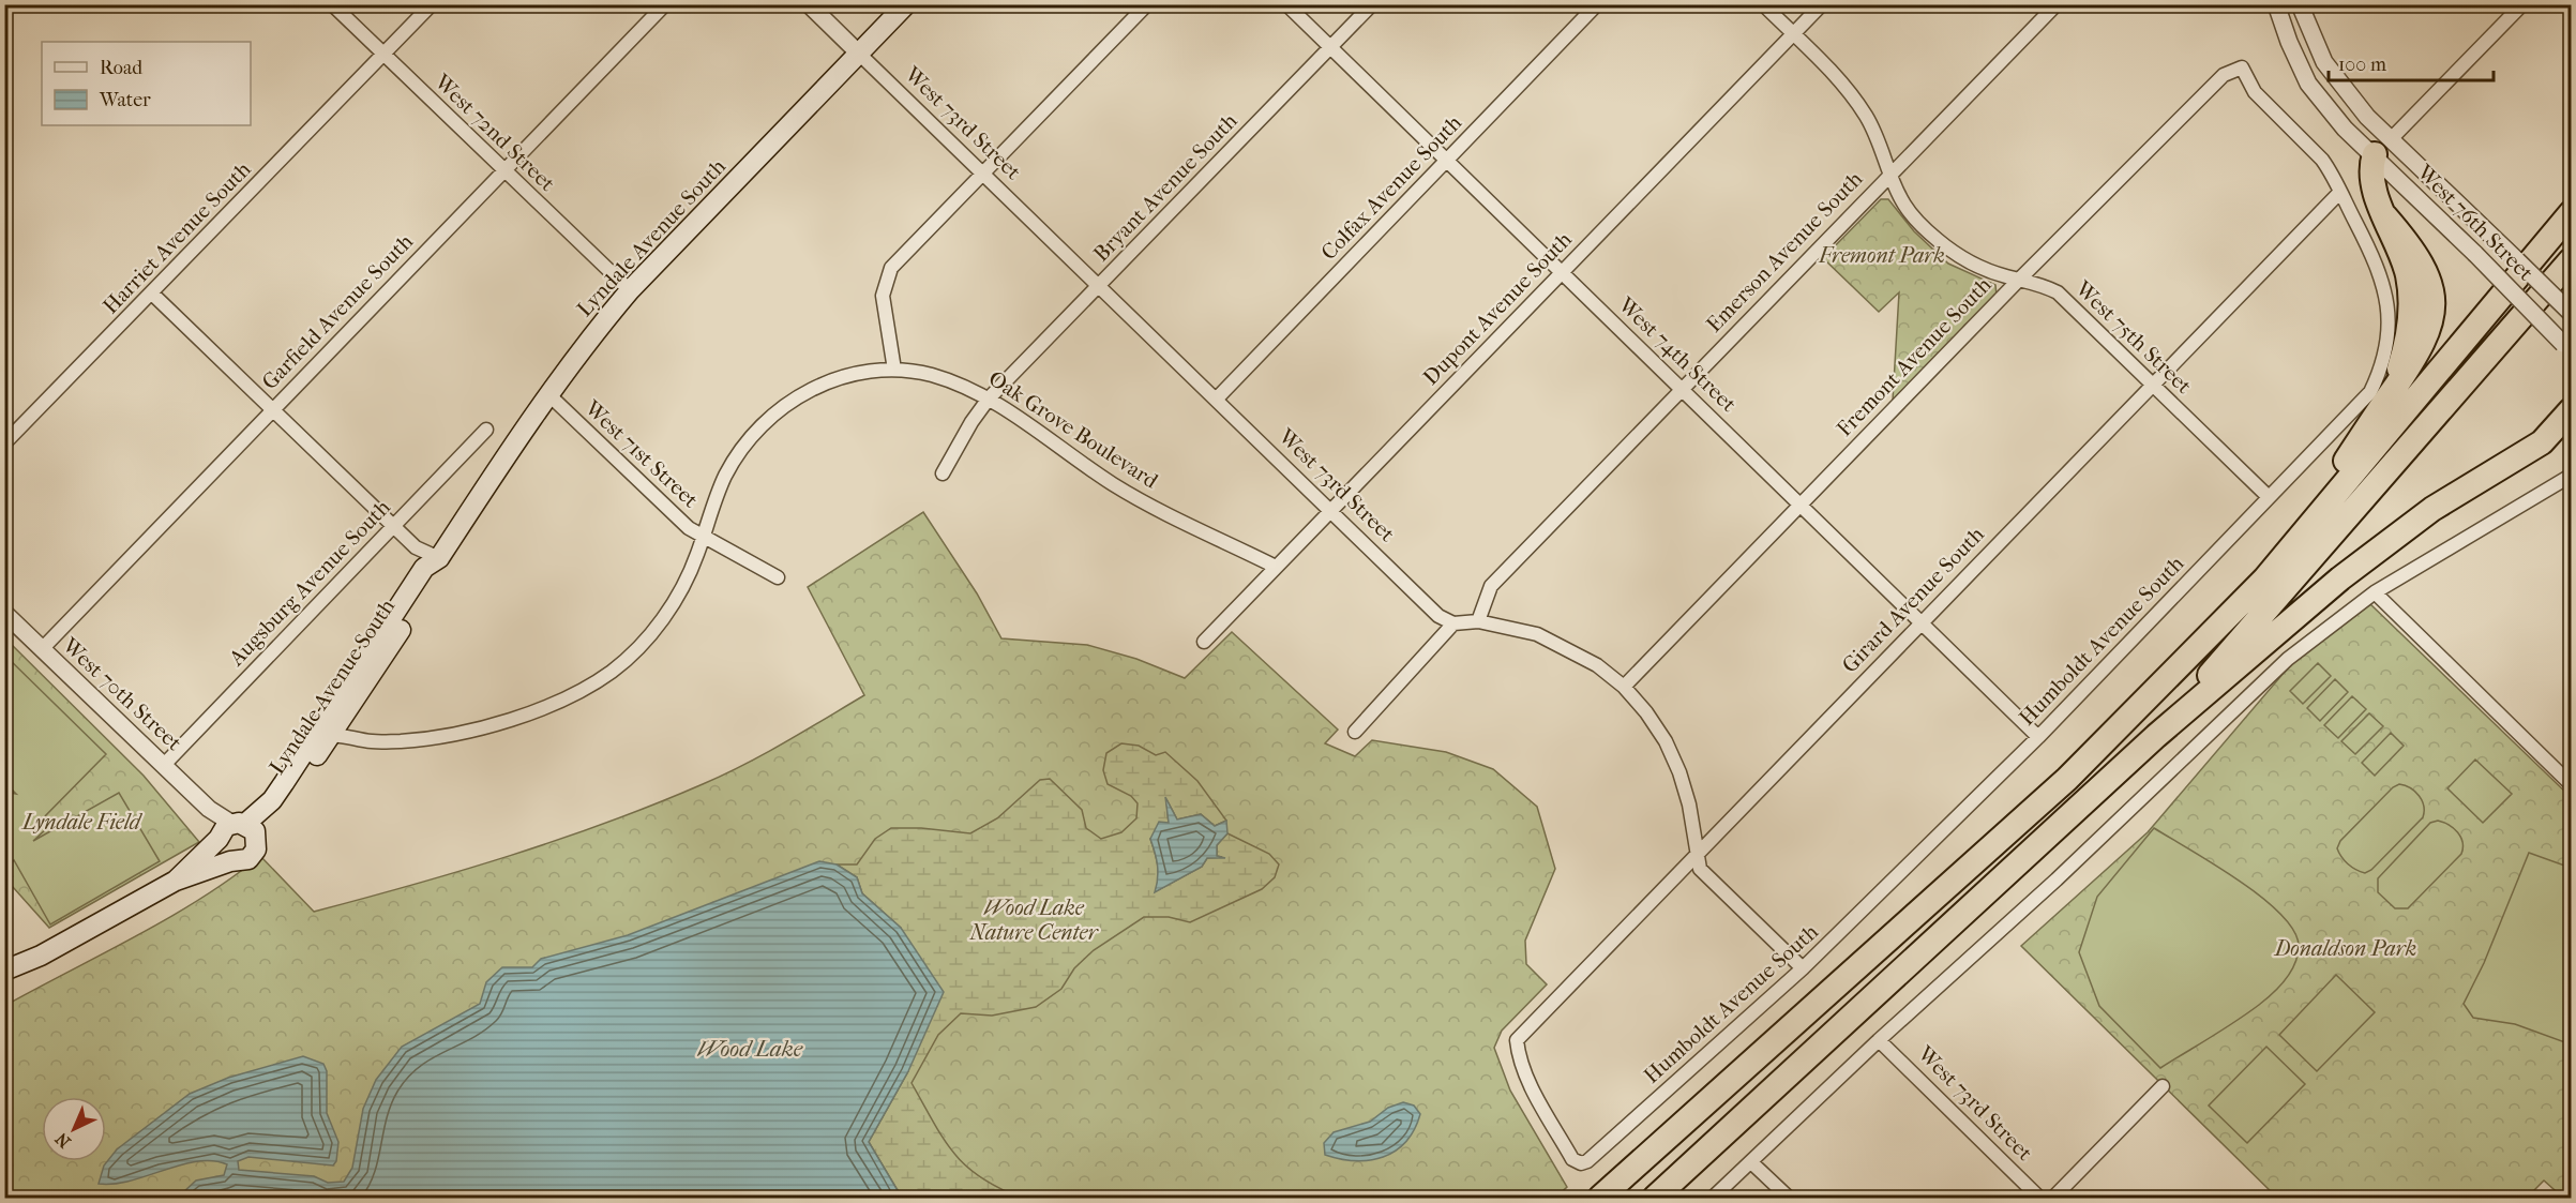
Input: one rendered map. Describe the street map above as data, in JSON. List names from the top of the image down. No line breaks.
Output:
{"streets":{"main road":["Lyndale Avenue South"],"street":["West 73rd Street","West 72nd Street","Bryant Avenue South","Colfax Avenue South","West 76th Street","Harriet Avenue South","Emerson Avenue South","Dupont Avenue South","Garfield Avenue South","West 75th Street","West 74th Street","Fremont Avenue South","Oak Grove Boulevard","West 71st Street","Augsburg Avenue South","Girard Avenue South","Humboldt Avenue South","West 70th Street"]},"crossings":[["West 73rd Street","Bryant Avenue South"],["West 73rd Street","Colfax Avenue South"],["West 73rd Street","Lyndale Avenue South"],["West 73rd Street","Dupont Avenue South"],["West 72nd Street","Harriet Avenue South"],["West 72nd Street","Lyndale Avenue South"],["West 72nd Street","Garfield Avenue South"],["Bryant Avenue South","West 74th Street"],["Bryant Avenue South","Oak Grove Boulevard"],["Colfax Avenue South","West 74th Street"],["Lyndale Avenue South","Oak Grove Boulevard"],["Lyndale Avenue South","West 71st Street"],["Lyndale Avenue South","West 70th Street"],["Emerson Avenue South","West 75th Street"],["Emerson Avenue South","West 74th Street"],["Dupont Avenue South","West 75th Street"],["Dupont Avenue South","West 74th Street"],["Dupont Avenue South","Oak Grove Boulevard"],["Garfield Avenue South","West 70th Street"],["West 75th Street","Fremont Avenue South"],["West 75th Street","Girard Avenue South"],["West 75th Street","Humboldt Avenue South"],["West 74th Street","Fremont Avenue South"],["West 74th Street","Girard Avenue South"],["West 74th Street","Humboldt Avenue South"],["Fremont Avenue South","Humboldt Avenue South"],["Oak Grove Boulevard","West 71st Street"],["Augsburg Avenue South","West 70th Street"],["Girard Avenue South","Humboldt Avenue South"]],"water":["Wood Lake"],"parks":["Fremont Park","Lyndale Field","Wood Lake Nature Center","Donaldson Park"],"legend":["Road","Water"],"scale_bar":"100 m","north":"bottom left"}
